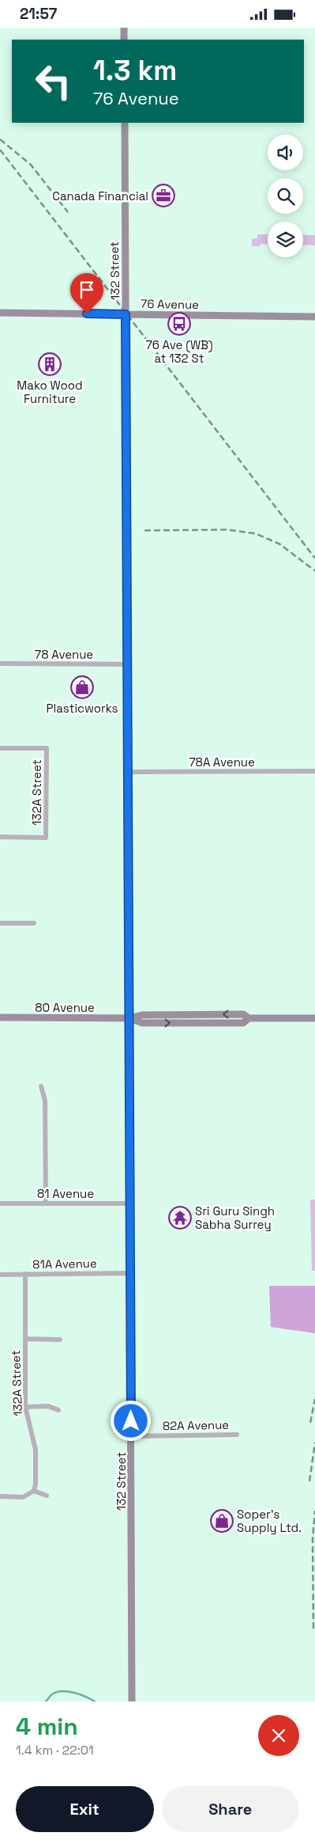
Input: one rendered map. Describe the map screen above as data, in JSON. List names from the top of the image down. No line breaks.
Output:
{"streets":{"main road":["132 Street","76 Avenue","80 Avenue"],"street":["78 Avenue","78A Avenue","132A Street","81 Avenue","81A Avenue","82A Avenue"]},"crossings":[["132 Street","76 Avenue"],["132 Street","78 Avenue"],["132 Street","78A Avenue"],["132 Street","80 Avenue"],["132 Street","81 Avenue"],["132 Street","81A Avenue"],["132 Street","82A Avenue"],["132A Street","81A Avenue"]],"places":{"office":["Canada Financial"],"bus stop":["76 Ave (WB) at 132 St"],"building":["Mako Wood Furniture"],"shop":["Plasticworks","Soper's Supply Ltd."],"temple":["Sri Guru Singh Sabha Surrey"]},"page":{"status":"21:57","turn":["1.3 km","76 Avenue"],"heading":["4 min","1.4 km · 22:01"],"buttons":["Exit","Share"]}}
